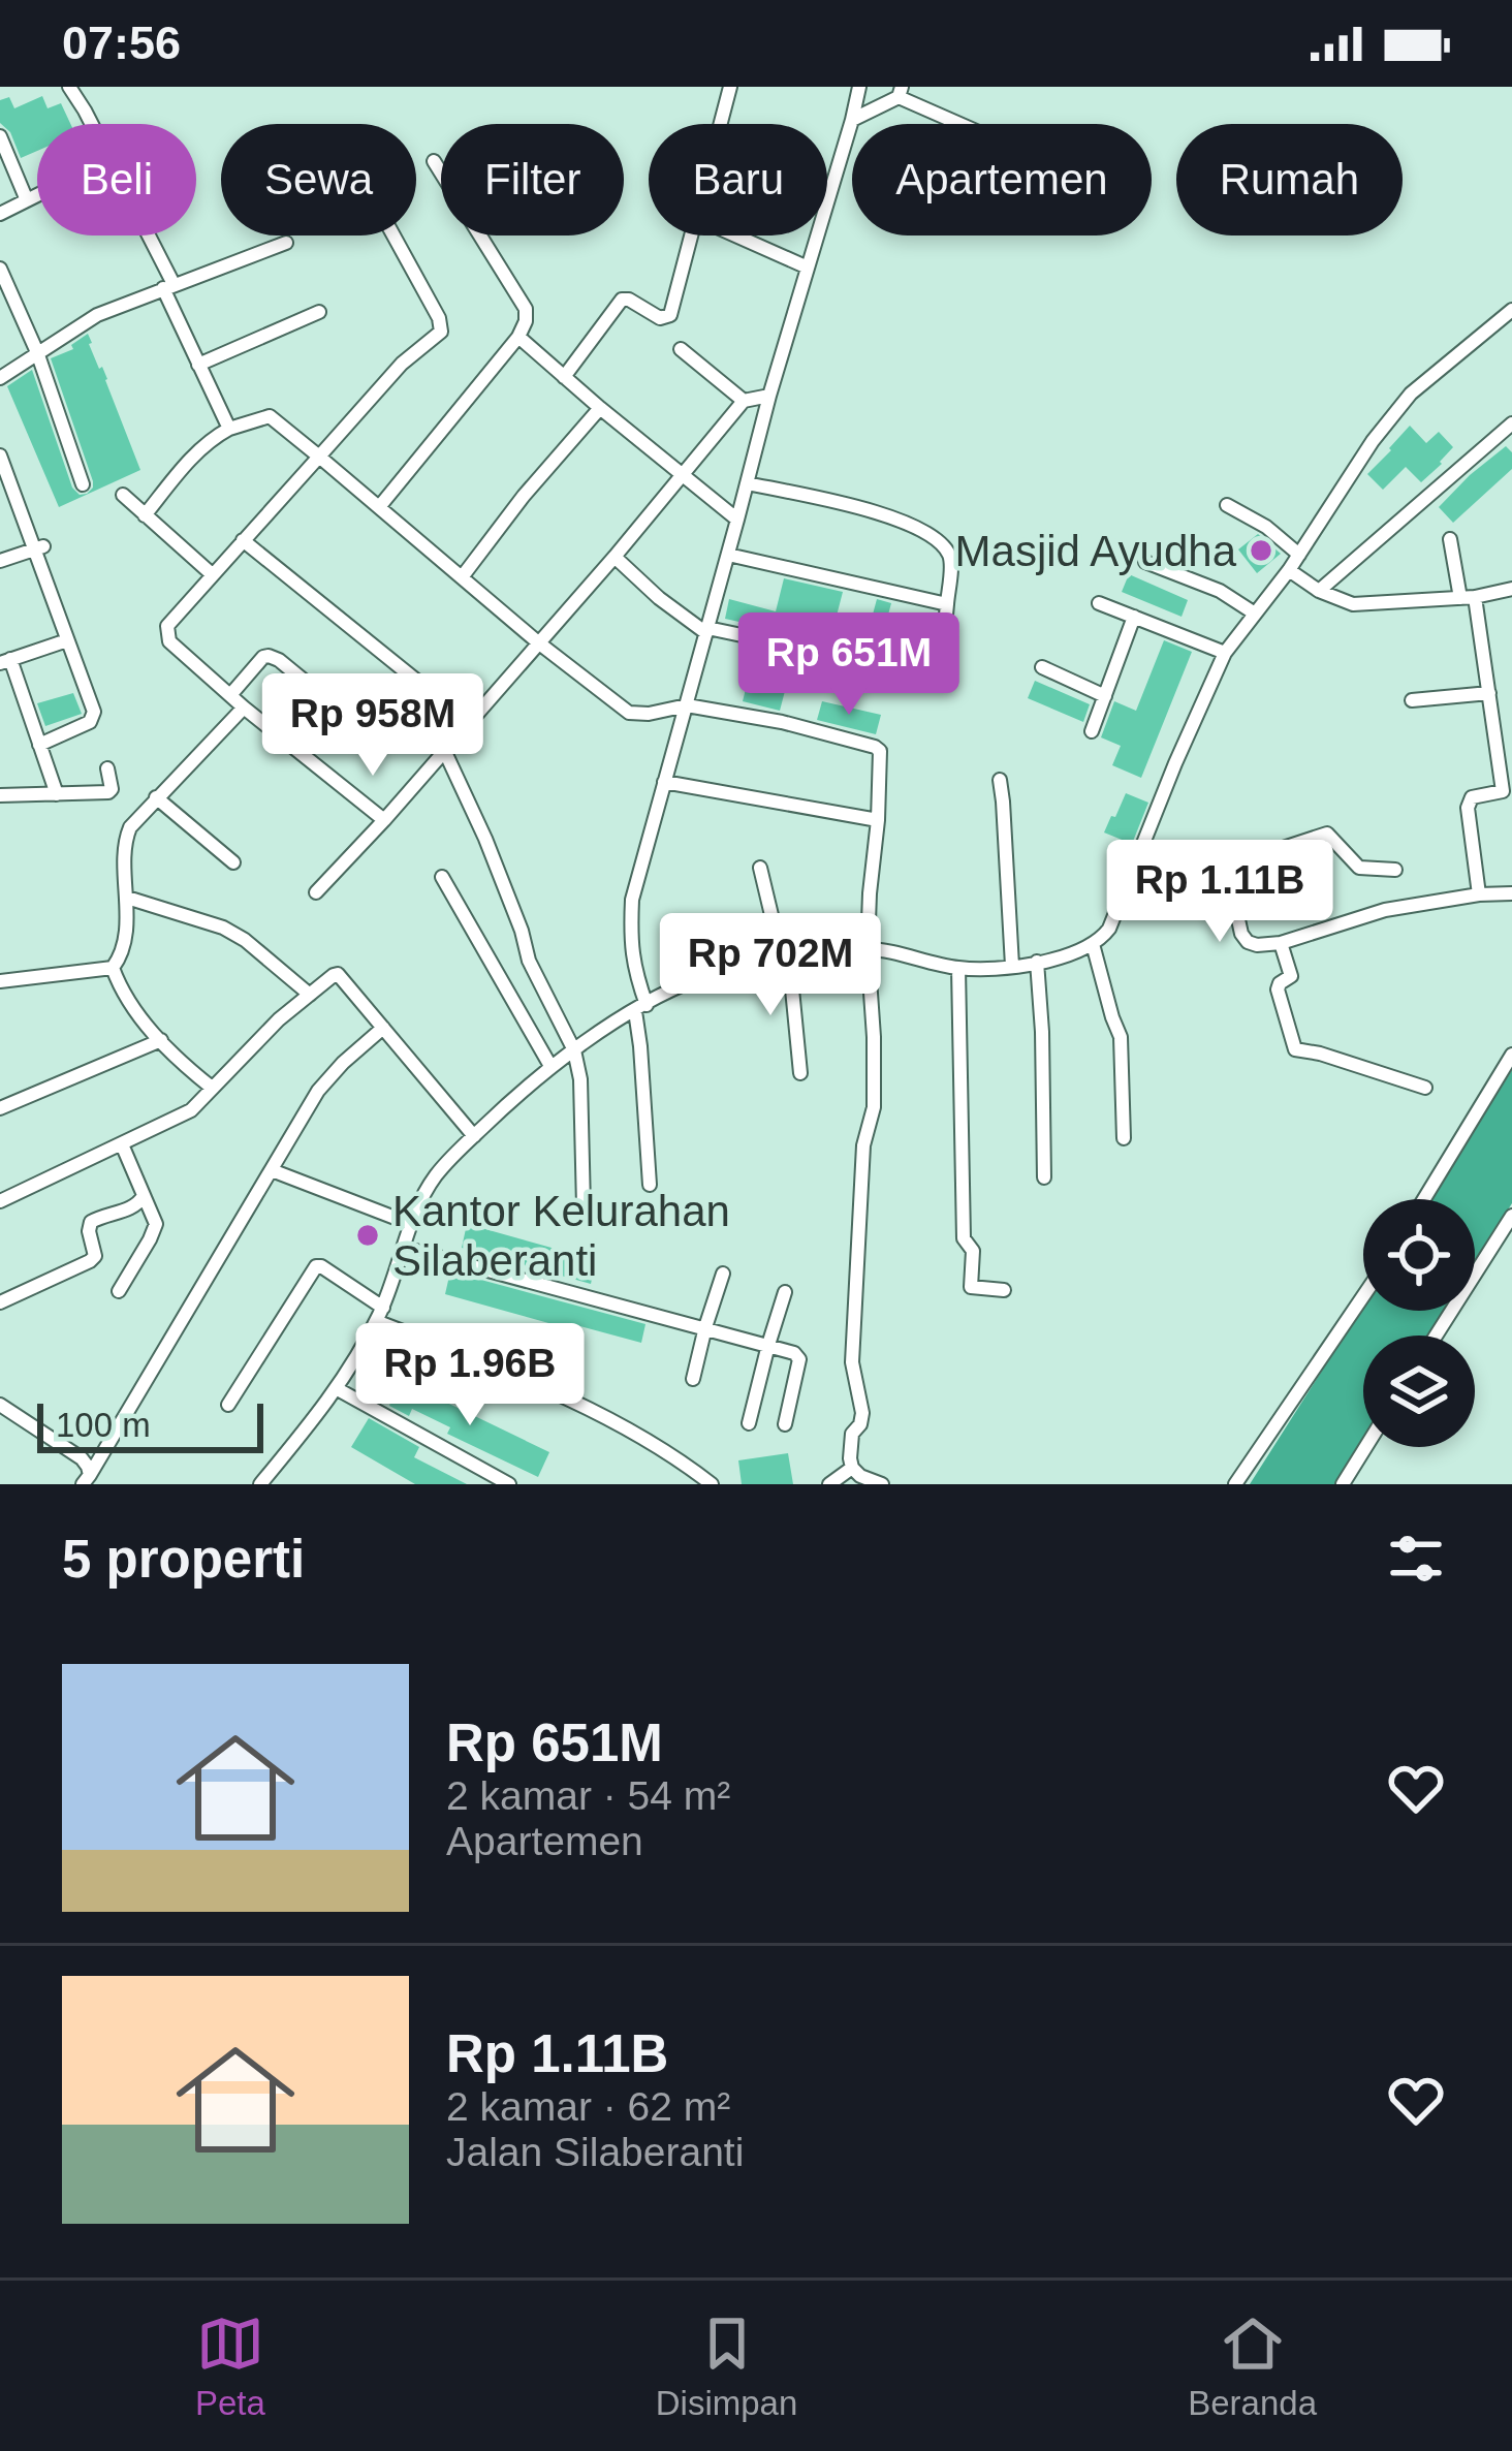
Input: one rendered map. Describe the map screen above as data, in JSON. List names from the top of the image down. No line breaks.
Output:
{"places":["Masjid Ayudha","Kantor Kelurahan Silaberanti"],"scale_bar":"100 m","page":{"status":"07:56","chip":["Beli","Sewa","Filter","Baru","Apartemen","Rumah"],"price":["Rp 651M","Rp 958M","Rp 1.11B","Rp 702M","Rp 1.96B"],"scale":"100 m","heading":"5 properti","list":[{"name":"Rp 651M","note":"2 kamar · 54 m² · Apartemen"},{"name":"Rp 1.11B","note":"2 kamar · 62 m² · Jalan Silaberanti"}],"tabs":["Peta","Disimpan","Beranda"]}}
